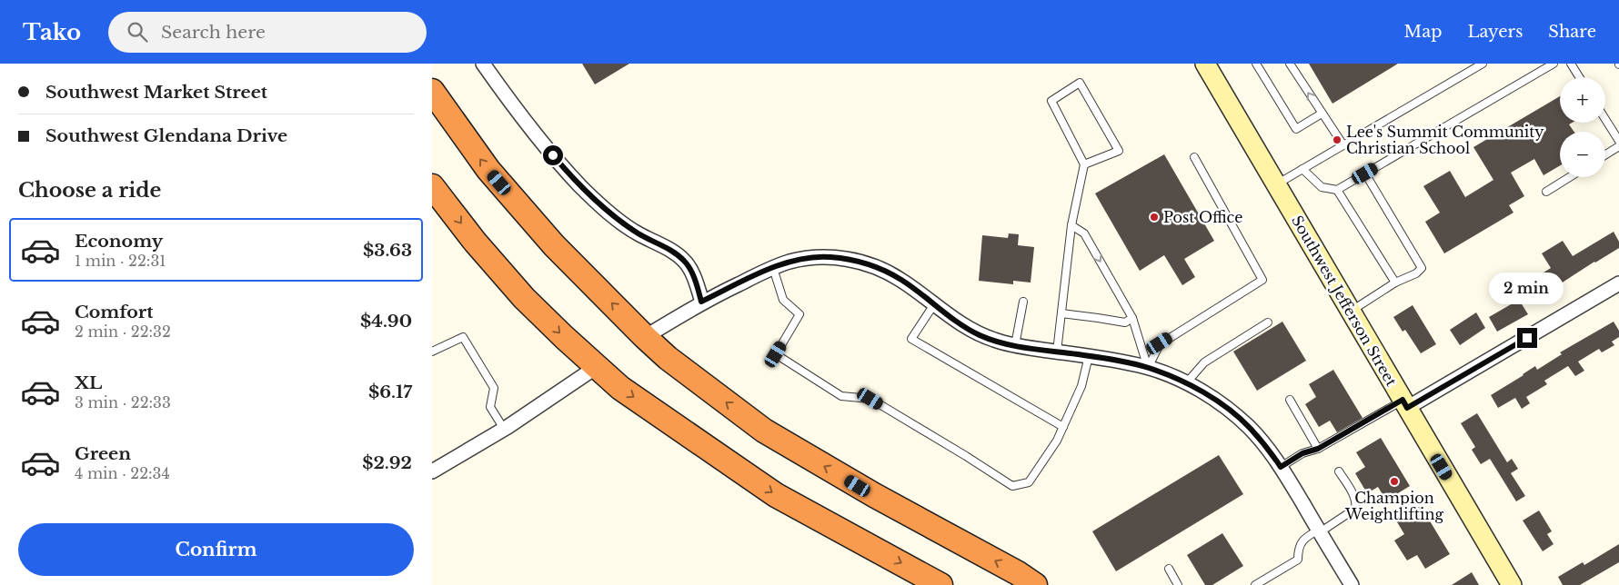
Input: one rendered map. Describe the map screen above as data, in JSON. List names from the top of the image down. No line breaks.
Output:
{"streets":{"street":["Southwest Jefferson Street"]},"places":["Lee's Summit Community Christian School","Post Office","Champion Weightlifting"],"page":{"header":"Tako","search":"Search here","nav":["Map","Layers","Share"],"banner":["Southwest Market Street","Southwest Glendana Drive"],"map_buttons":["+","−"],"heading":"Choose a ride","list":[{"name":"Economy","note":"1 min · 22:31","value":"$3.63"},{"name":"Comfort","note":"2 min · 22:32","value":"$4.90"},{"name":"XL","note":"3 min · 22:33","value":"$6.17"},{"name":"Green","note":"4 min · 22:34","value":"$2.92"}],"bubble":"2 min","buttons":"Confirm"}}
